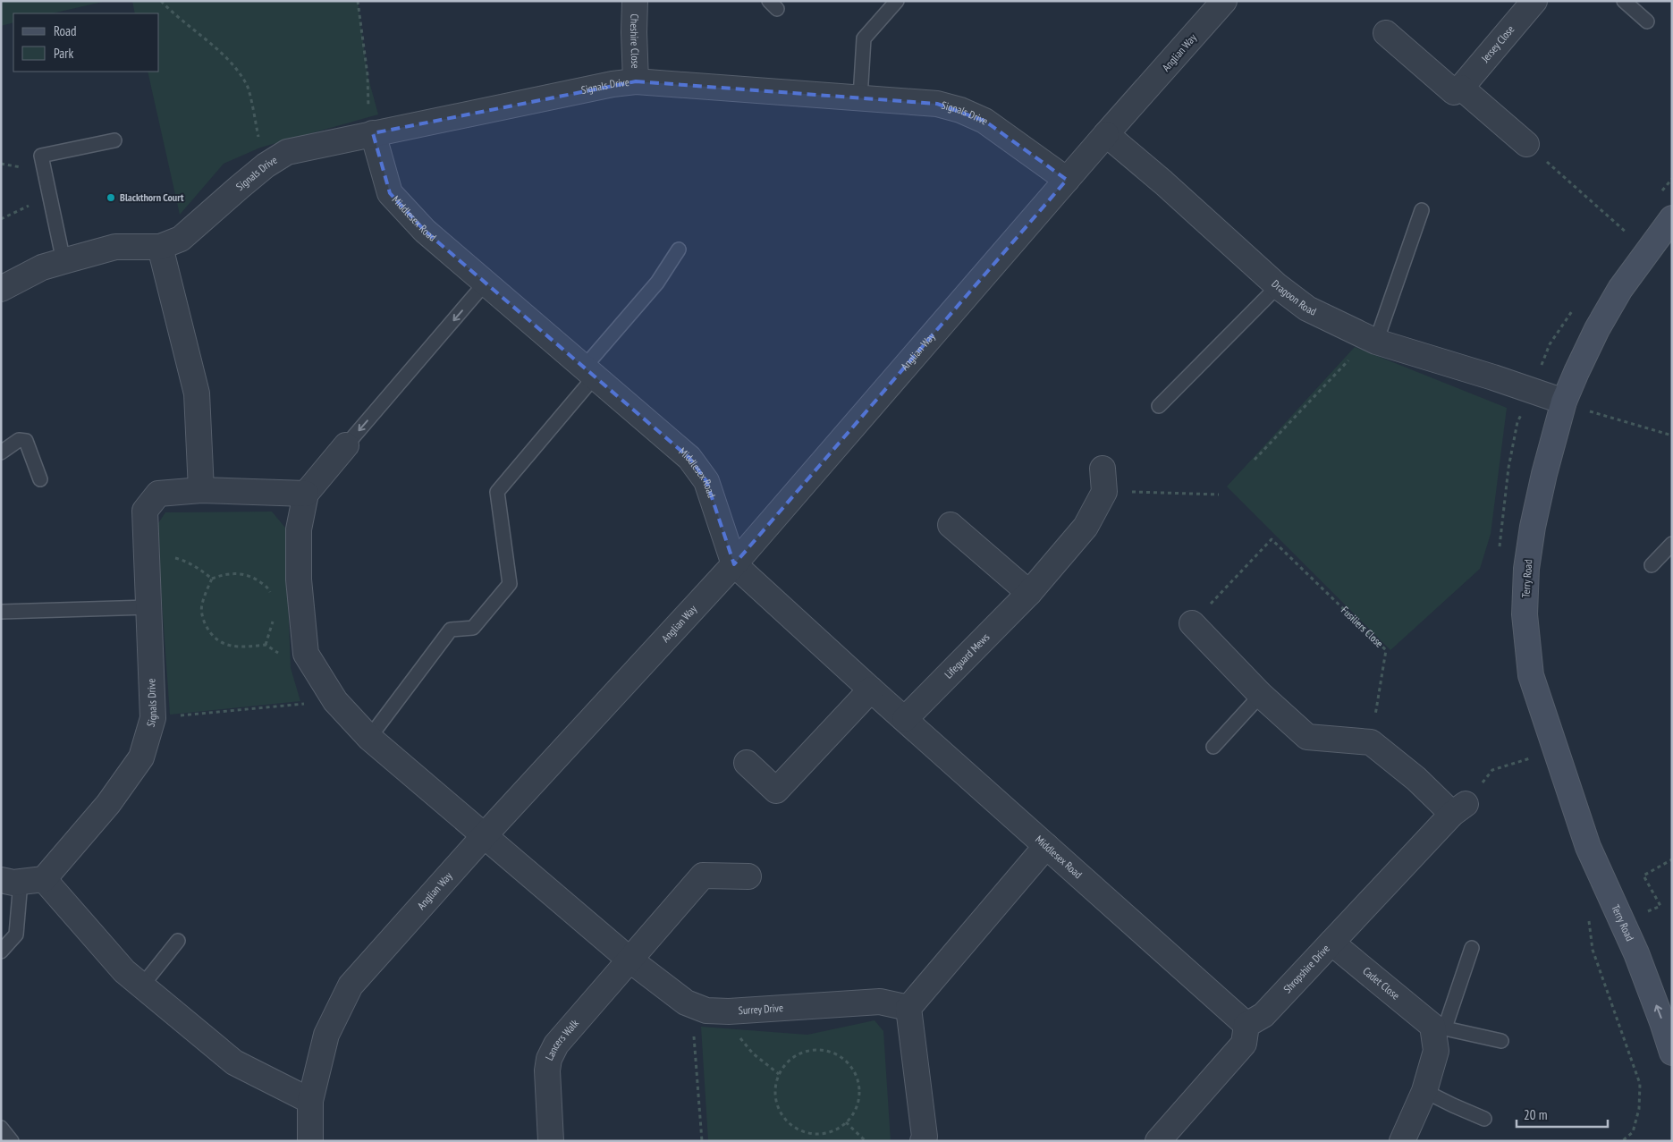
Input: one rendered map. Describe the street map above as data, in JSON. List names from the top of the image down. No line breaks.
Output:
{"streets":{"main road":["Terry Road"],"street":["Cheshire Close","Jersey Close","Anglian Way","Signals Drive","Middlesex Road","Dragoon Road","Lifeguard Mews","Shropshire Drive","Cadet Close","Surrey Drive","Lancers Walk"],"path":["Fusiliers Close"]},"crossings":[["Cheshire Close","Signals Drive"],["Anglian Way","Signals Drive"],["Anglian Way","Middlesex Road"],["Anglian Way","Dragoon Road"],["Anglian Way","Surrey Drive"],["Signals Drive","Middlesex Road"],["Middlesex Road","Lifeguard Mews"],["Middlesex Road","Shropshire Drive"],["Dragoon Road","Terry Road"],["Shropshire Drive","Cadet Close"],["Surrey Drive","Lancers Walk"]],"places":["Blackthorn Court"],"legend":["Road","Park"],"scale_bar":"20 m"}
